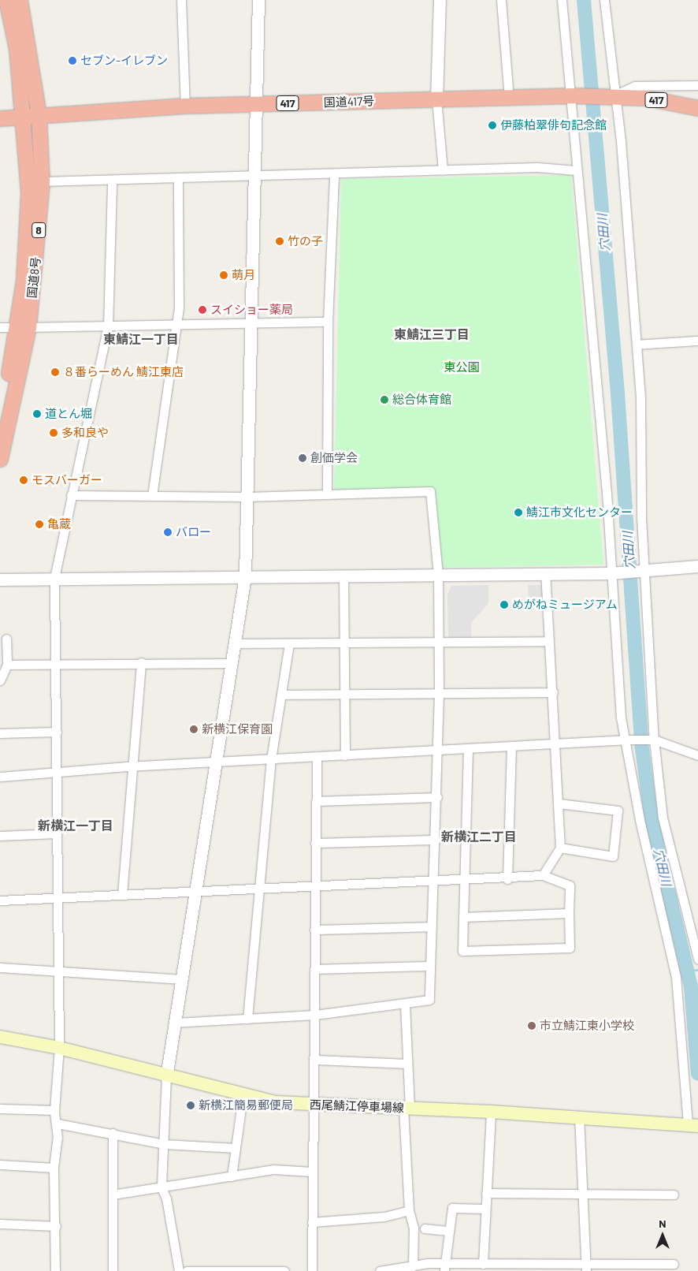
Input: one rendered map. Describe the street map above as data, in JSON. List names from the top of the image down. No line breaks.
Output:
{"streets":{"highway":["417","国道417号","8","国道8号"],"main road":["西尾鯖江停車場線"]},"crossings":[["国道417号","国道8号"]],"districts":["東鯖江三丁目","東鯖江一丁目","新横江一丁目","新横江二丁目"],"water":["穴田川"],"parks":["東公園"],"places":["セブン-イレブン","伊藤柏翠俳句記念館","竹の子","萌月","スイショー薬局","８番らーめん 鯖江東店","総合体育館","道とん堀","多和良や","創価学会","モスバーガー","鯖江市文化センター","亀蔵","バロー","めがねミュージアム","新横江保育園","市立鯖江東小学校","新横江簡易郵便局"],"north":"top"}
